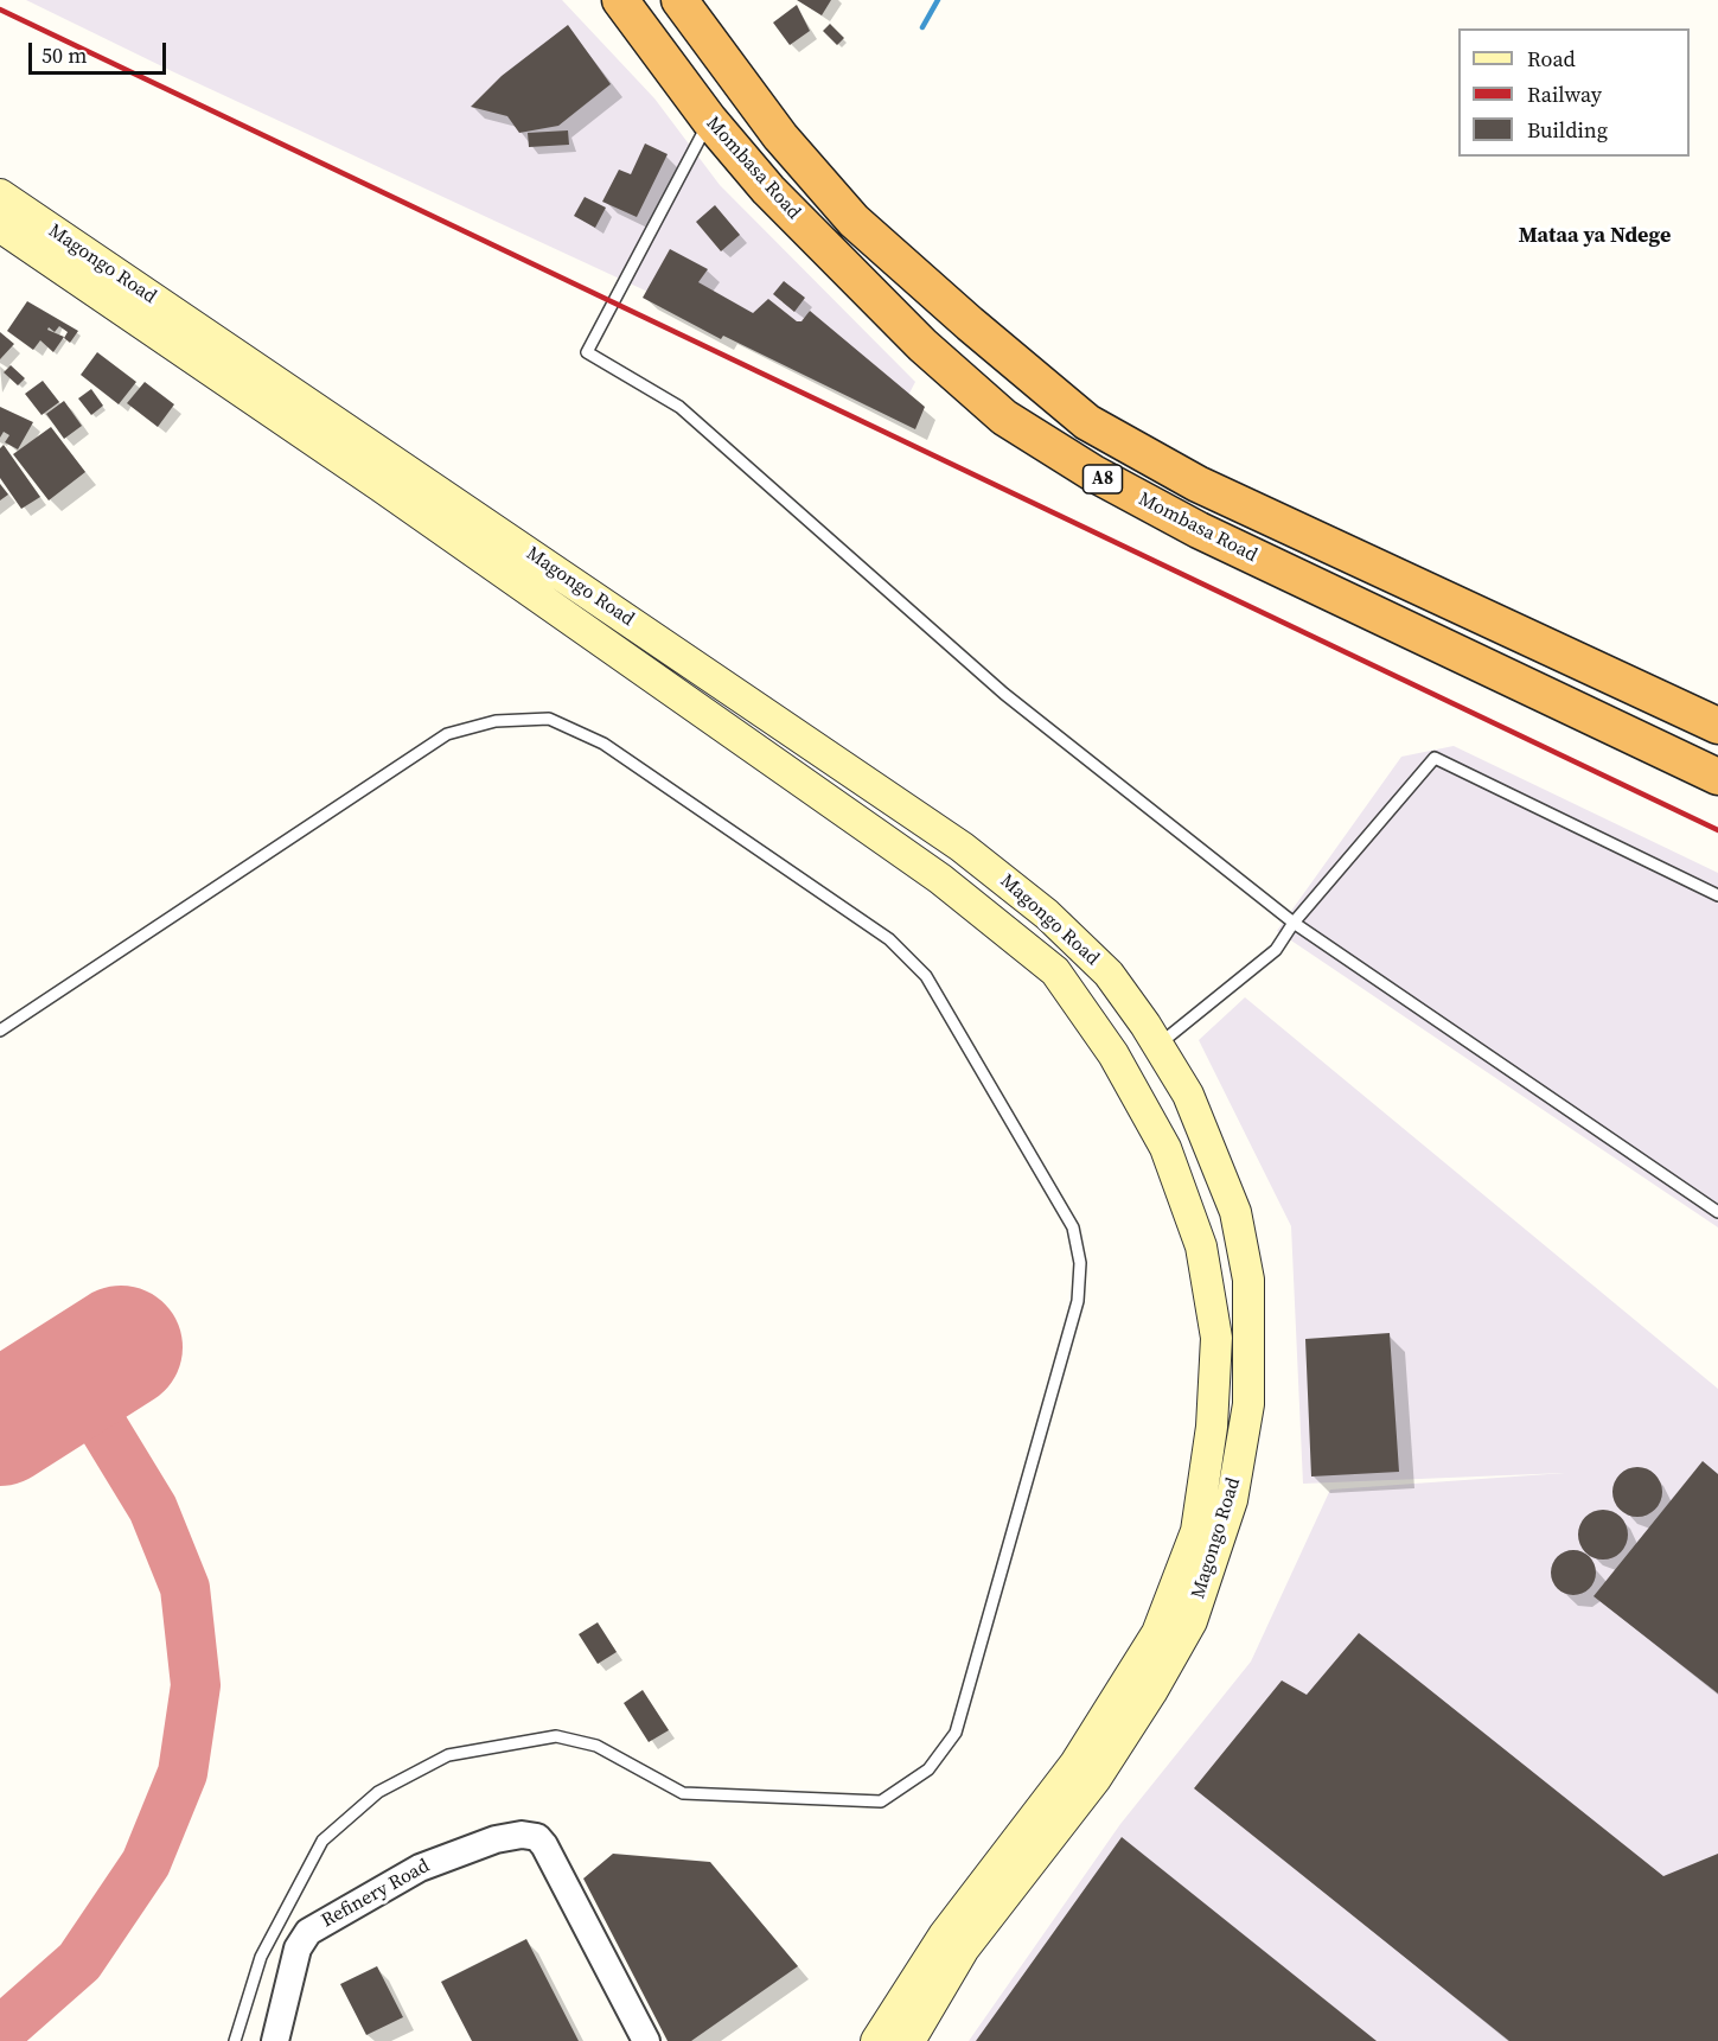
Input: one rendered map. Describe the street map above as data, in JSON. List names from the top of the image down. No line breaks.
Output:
{"streets":{"highway":["Mombasa Road","A8"],"main road":["Magongo Road"],"street":["Refinery Road"]},"districts":["Mataa ya Ndege"],"legend":["Road","Railway","Building"],"scale_bar":"50 m"}
